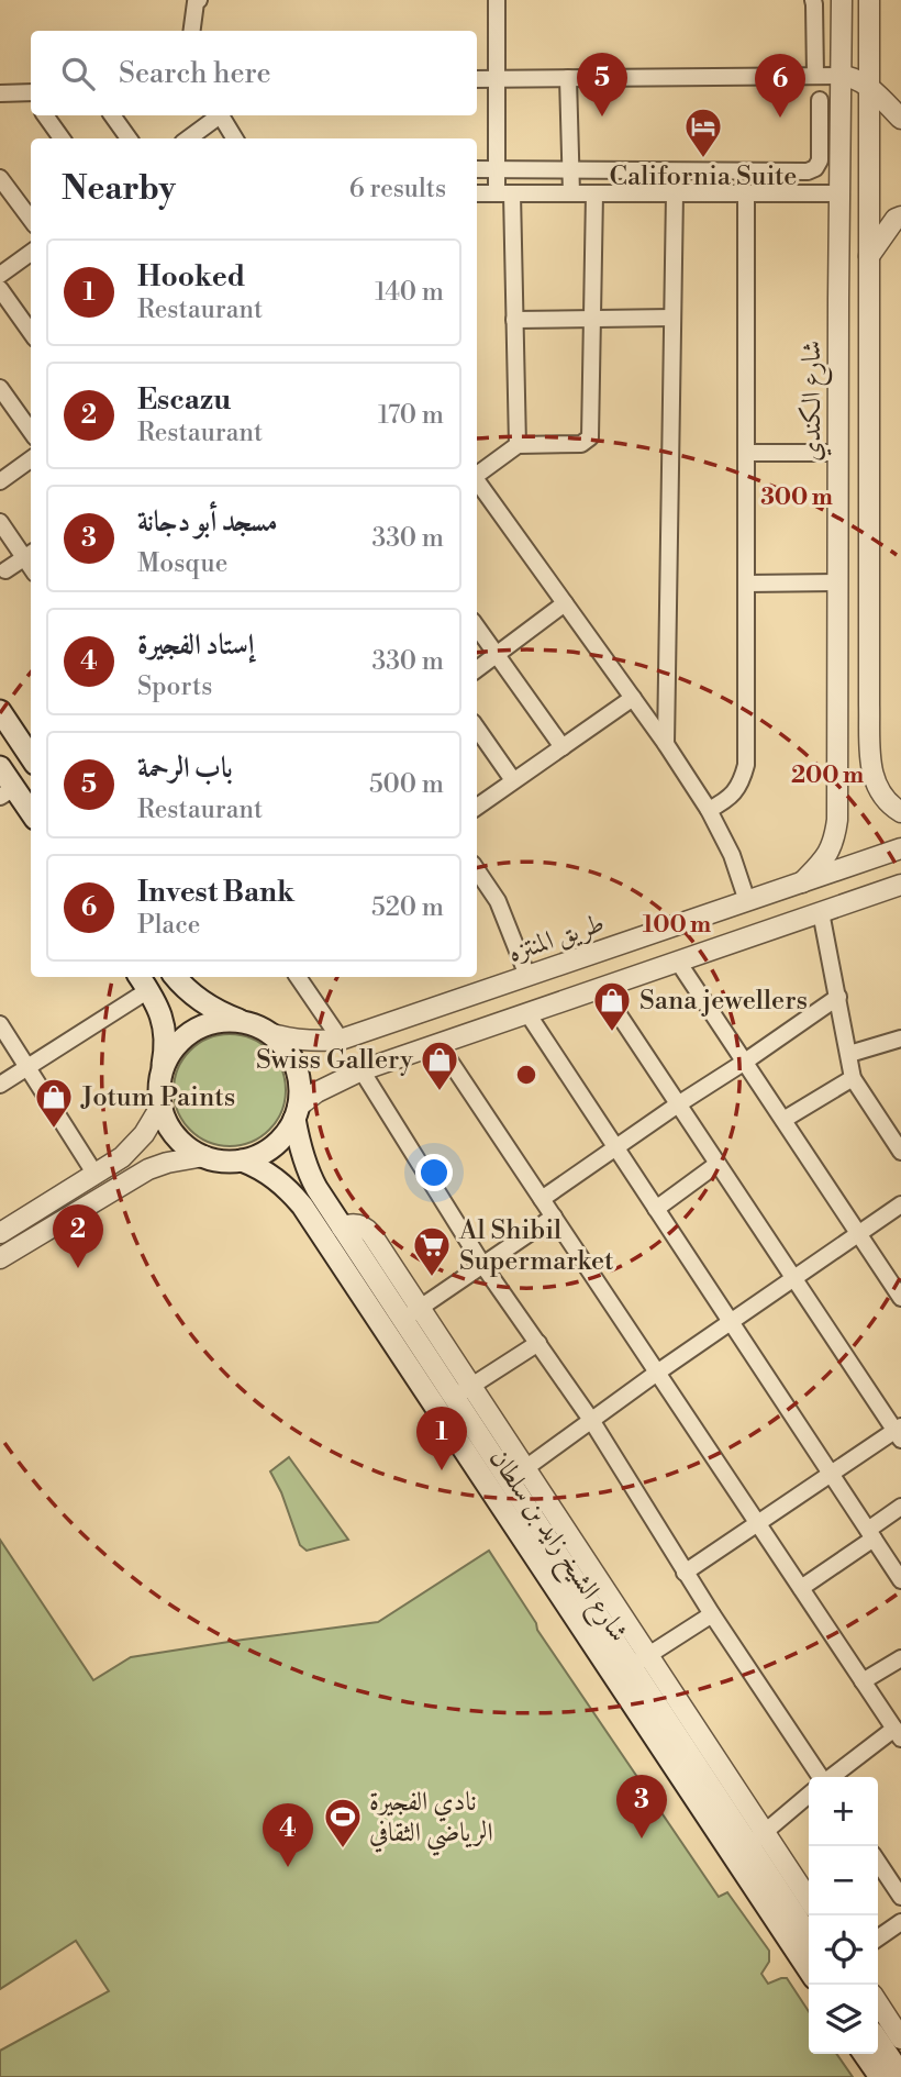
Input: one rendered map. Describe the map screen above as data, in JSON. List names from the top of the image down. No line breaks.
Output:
{"streets":{"main road":["شارع الشيخ زايد بن سلطان"],"street":["شارع الكندي","طريق المنتزه"]},"crossings":[["شارع الكندي","طريق المنتزه"],["طريق المنتزه","شارع الشيخ زايد بن سلطان"]],"places":{"hotel":["California Suite"],"shop":["Sana jewellers","Swiss Gallery","Jotum Paints"],"supermarket":["Al Shibil Supermarket"],"sports":["نادي الفجيرة الرياضي الثقافي"]},"page":{"search":"Search here","pins":["5","6","2","1","3","4"],"heading":["Nearby","6 results"],"list":[{"mark":"1","name":"Hooked","note":"Restaurant","value":"140 m"},{"mark":"2","name":"Escazu","note":"Restaurant","value":"170 m"},{"mark":"3","name":"مسجد أبو دجانة","note":"Mosque","value":"330 m"},{"mark":"4","name":"إستاد الفجيرة","note":"Sports","value":"330 m"},{"mark":"5","name":"باب الرحمة","note":"Restaurant","value":"500 m"},{"mark":"6","name":"Invest Bank","note":"Place","value":"520 m"}],"map_buttons":["+","−"]},"rings":["300 m","200 m","100 m"]}
